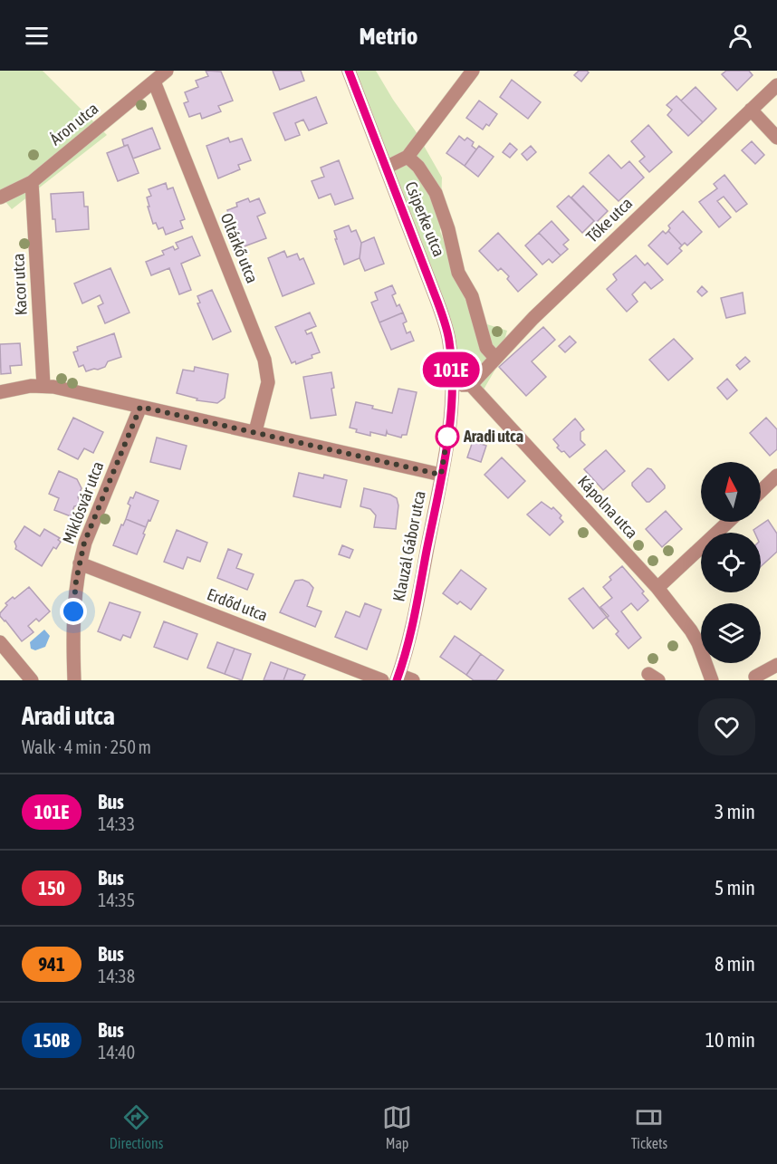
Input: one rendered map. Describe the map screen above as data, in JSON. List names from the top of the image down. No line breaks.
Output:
{"streets":{"street":["Áron utca","Csiperke utca","Tőke utca","Oltárkő utca","Kacor utca","Miklósvár utca","Kápolna utca","Klauzál Gábor utca","Erdőd utca"]},"crossings":[["Áron utca","Oltárkő utca"],["Áron utca","Kacor utca"],["Csiperke utca","Klauzál Gábor utca"],["Tőke utca","Kápolna utca"],["Miklósvár utca","Erdőd utca"]],"places":["Aradi utca"],"lines":["bus line 101E"],"north":"top","page":{"header":"Metrio","on_map":"101E","heading":["Aradi utca","Walk · 4 min · 250 m"],"list":[{"mark":"101E","name":"Bus","note":"14:33","value":"3 min"},{"mark":"150","name":"Bus","note":"14:35","value":"5 min"},{"mark":"941","name":"Bus","note":"14:38","value":"8 min"},{"mark":"150B","name":"Bus","note":"14:40","value":"10 min"}],"tabs":["Directions","Map","Tickets"]}}
